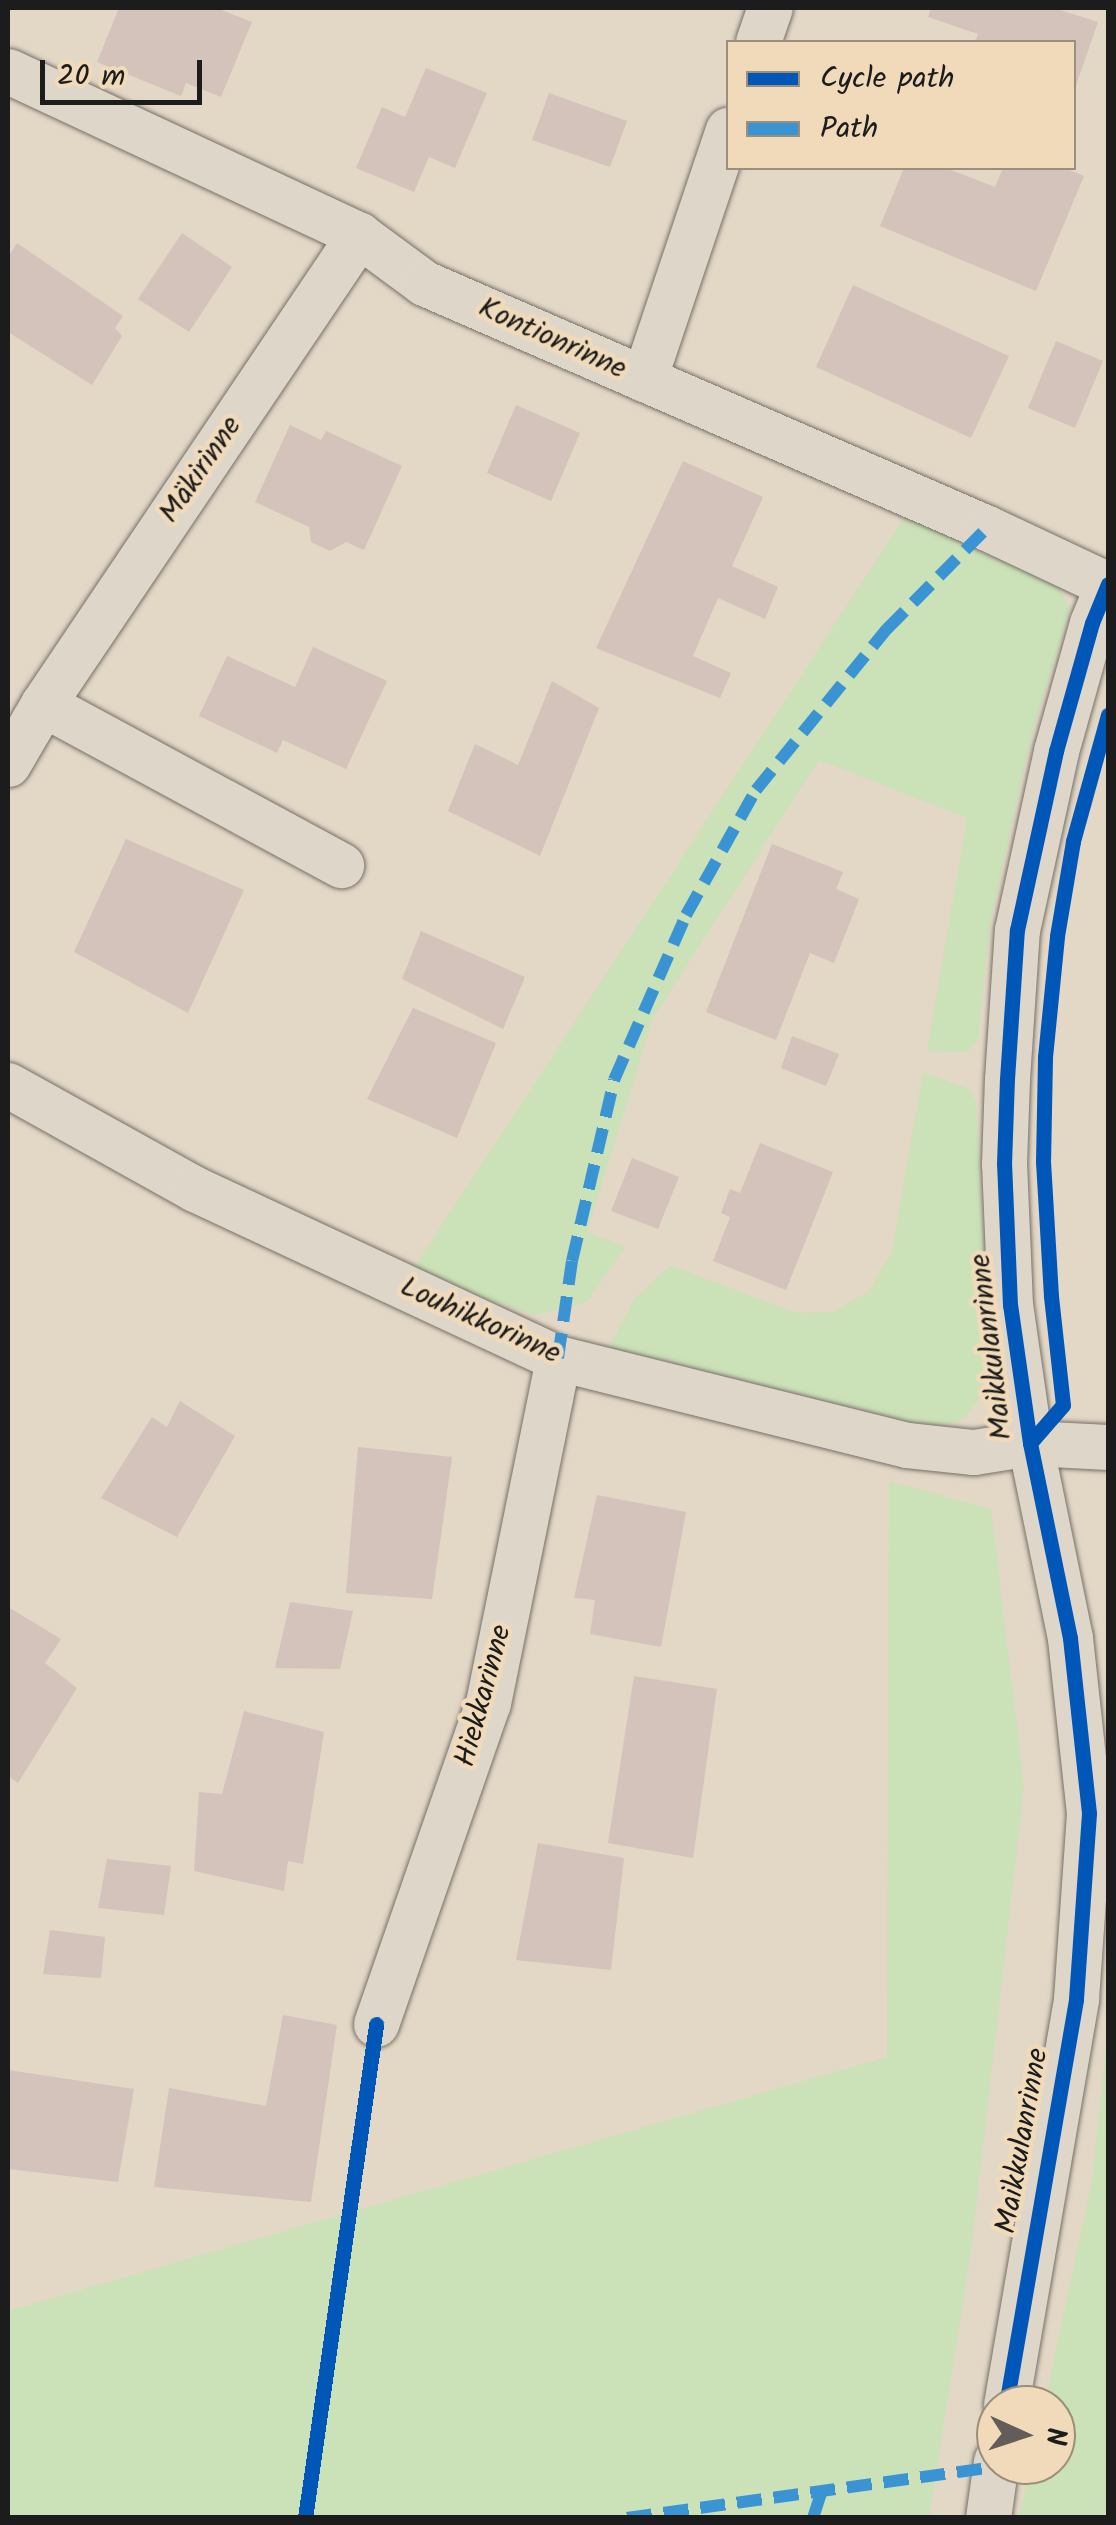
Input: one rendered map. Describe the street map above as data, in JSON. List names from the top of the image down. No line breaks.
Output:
{"streets":{"street":["Kontionrinne","Mäkirinne","Louhikkorinne","Maikkulanrinne","Hiekkarinne"]},"crossings":[["Kontionrinne","Mäkirinne"],["Kontionrinne","Maikkulanrinne"],["Louhikkorinne","Maikkulanrinne"],["Louhikkorinne","Hiekkarinne"]],"legend":["Cycle path","Path"],"scale_bar":"20 m","north":"right"}
